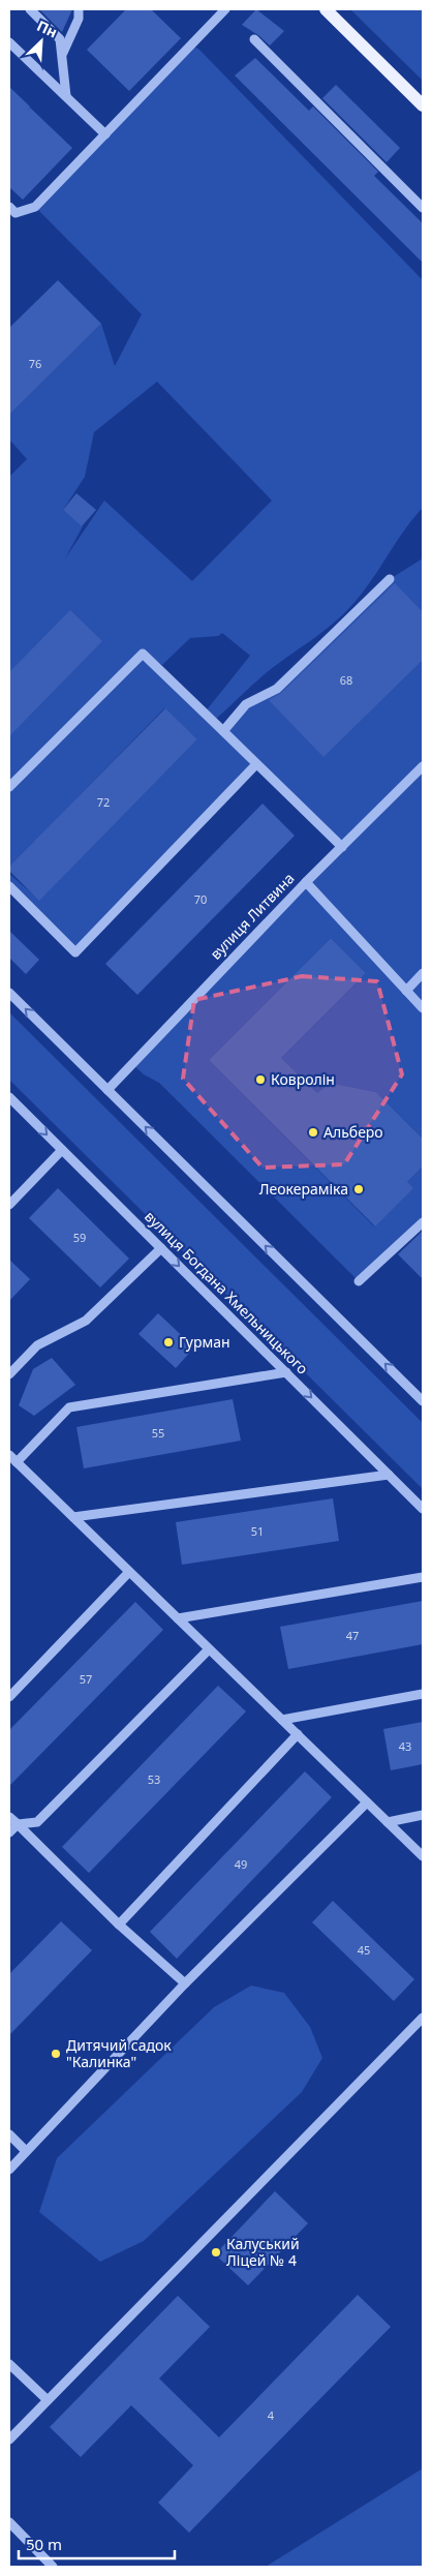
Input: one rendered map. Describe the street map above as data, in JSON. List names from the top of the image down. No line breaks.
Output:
{"streets":{"street":["вулиця Литвина","вулиця Богдана Хмельницького"]},"places":["Ковролін","Альберо","Леокераміка","Гурман","Дитячий садок \"Калинка\"","Калуський Ліцей № 4"],"house_numbers":["76","68","72","70","59","55","51","47","57","43","53","49","45","4"],"scale_bar":"50 m","north":"top right"}
